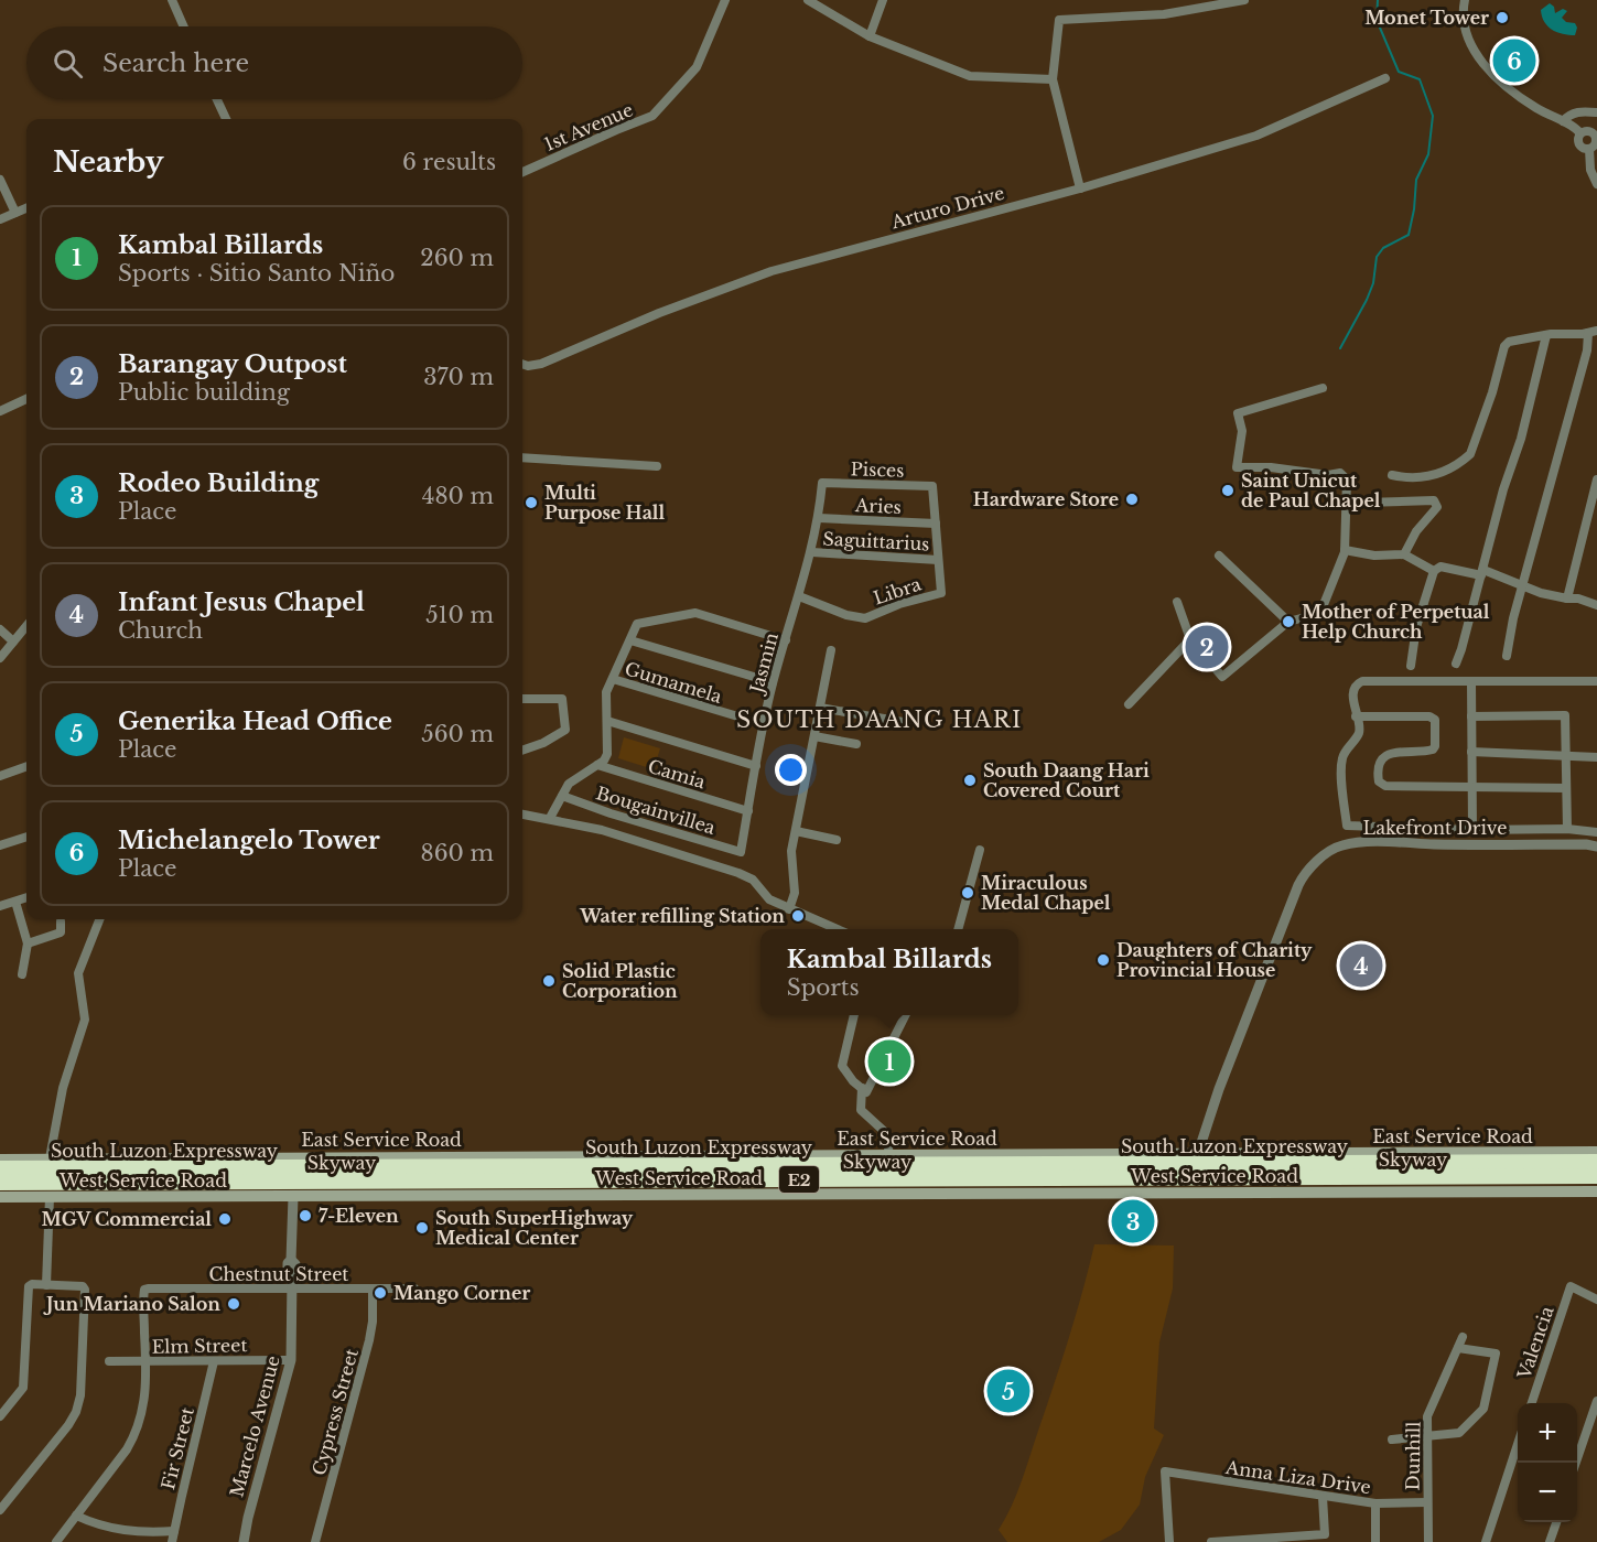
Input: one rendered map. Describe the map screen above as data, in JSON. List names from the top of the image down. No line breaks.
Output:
{"streets":{"highway":["South Luzon Expressway","Skyway","E2"],"main road":["East Service Road","West Service Road"],"street":["1st Avenue","Arturo Drive","Pisces","Aries","Saguittarius","Libra","Jasmin","Gumamela","Camia","Bougainvillea","Lakefront Drive","Chestnut Street","Valencia","Elm Street","Cypress Street","Marcelo Avenue","Fir Street","Dunhill","Anna Liza Drive"]},"crossings":[["Pisces","Libra"],["Pisces","Jasmin"],["Aries","Libra"],["Aries","Jasmin"],["Saguittarius","Libra"],["Saguittarius","Jasmin"],["Libra","Jasmin"],["Jasmin","Gumamela"],["Jasmin","Camia"],["Jasmin","Bougainvillea"],["Lakefront Drive","East Service Road"],["South Luzon Expressway","Skyway"],["West Service Road","Marcelo Avenue"],["Chestnut Street","Elm Street"],["Chestnut Street","Cypress Street"],["Chestnut Street","Marcelo Avenue"],["Elm Street","Marcelo Avenue"],["Elm Street","Fir Street"],["Dunhill","Anna Liza Drive"]],"districts":["SOUTH DAANG HARI"],"places":["Monet Tower","Saint Unicut de Paul Chapel","Hardware Store","Multi Purpose Hall","Mother of Perpetual Help Church","South Daang Hari Covered Court","Miraculous Medal Chapel","Water refilling Station","Daughters of Charity Provincial House","Solid Plastic Corporation","7-Eleven","MGV Commercial","South SuperHighway Medical Center","Mango Corner","Jun Mariano Salon"],"page":{"search":"Search here","pins":["6","2","4","1","3","5"],"heading":["Nearby","6 results"],"list":[{"mark":"1","name":"Kambal Billards","note":"Sports · Sitio Santo Niño","value":"260 m"},{"mark":"2","name":"Barangay Outpost","note":"Public building","value":"370 m"},{"mark":"3","name":"Rodeo Building","note":"Place","value":"480 m"},{"mark":"4","name":"Infant Jesus Chapel","note":"Church","value":"510 m"},{"mark":"5","name":"Generika Head Office","note":"Place","value":"560 m"},{"mark":"6","name":"Michelangelo Tower","note":"Place","value":"860 m"}],"popup":["Kambal Billards","Sports"],"map_buttons":["+","−"]}}
